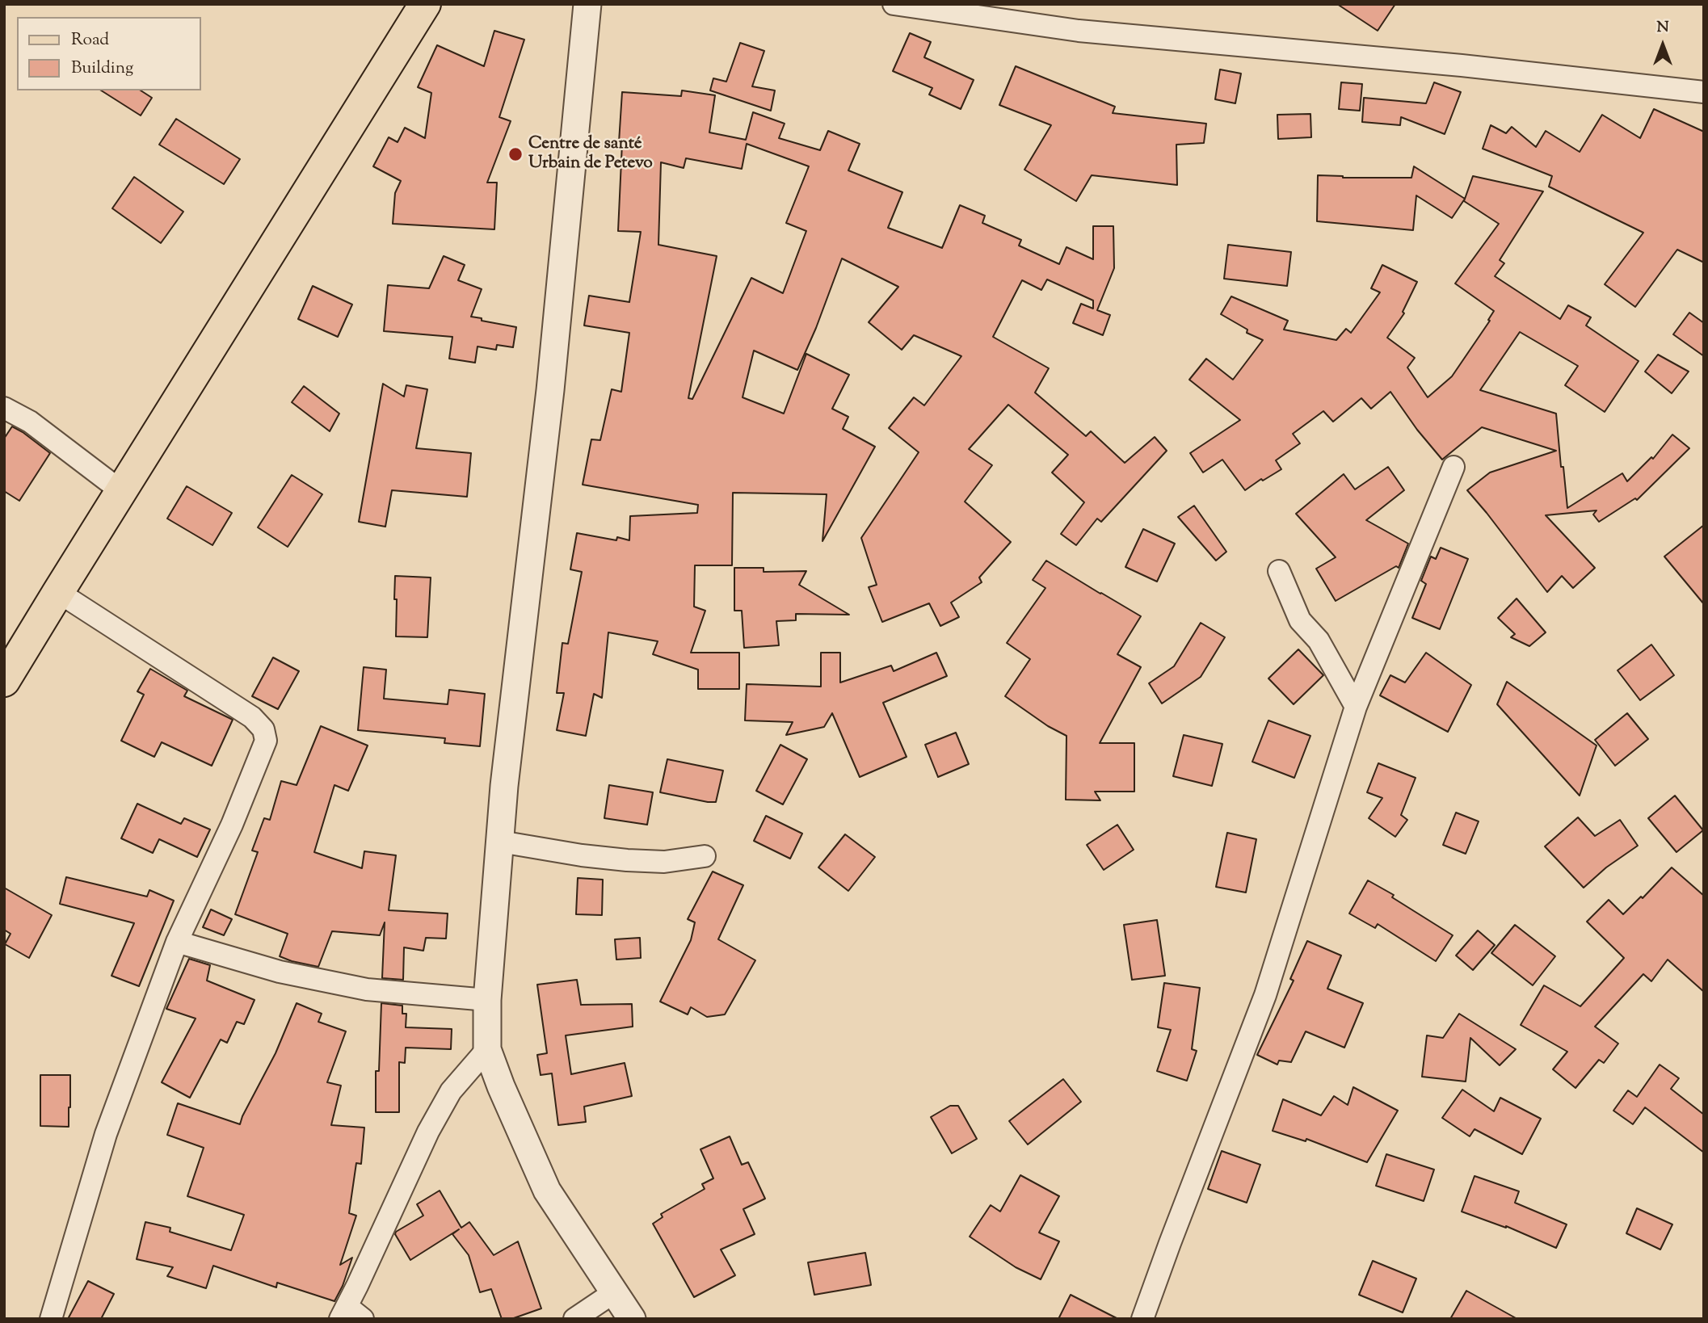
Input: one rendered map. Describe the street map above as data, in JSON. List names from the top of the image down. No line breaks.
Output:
{"places":["Centre de santé Urbain de Petevo"],"legend":["Road","Building"],"north":"top"}
